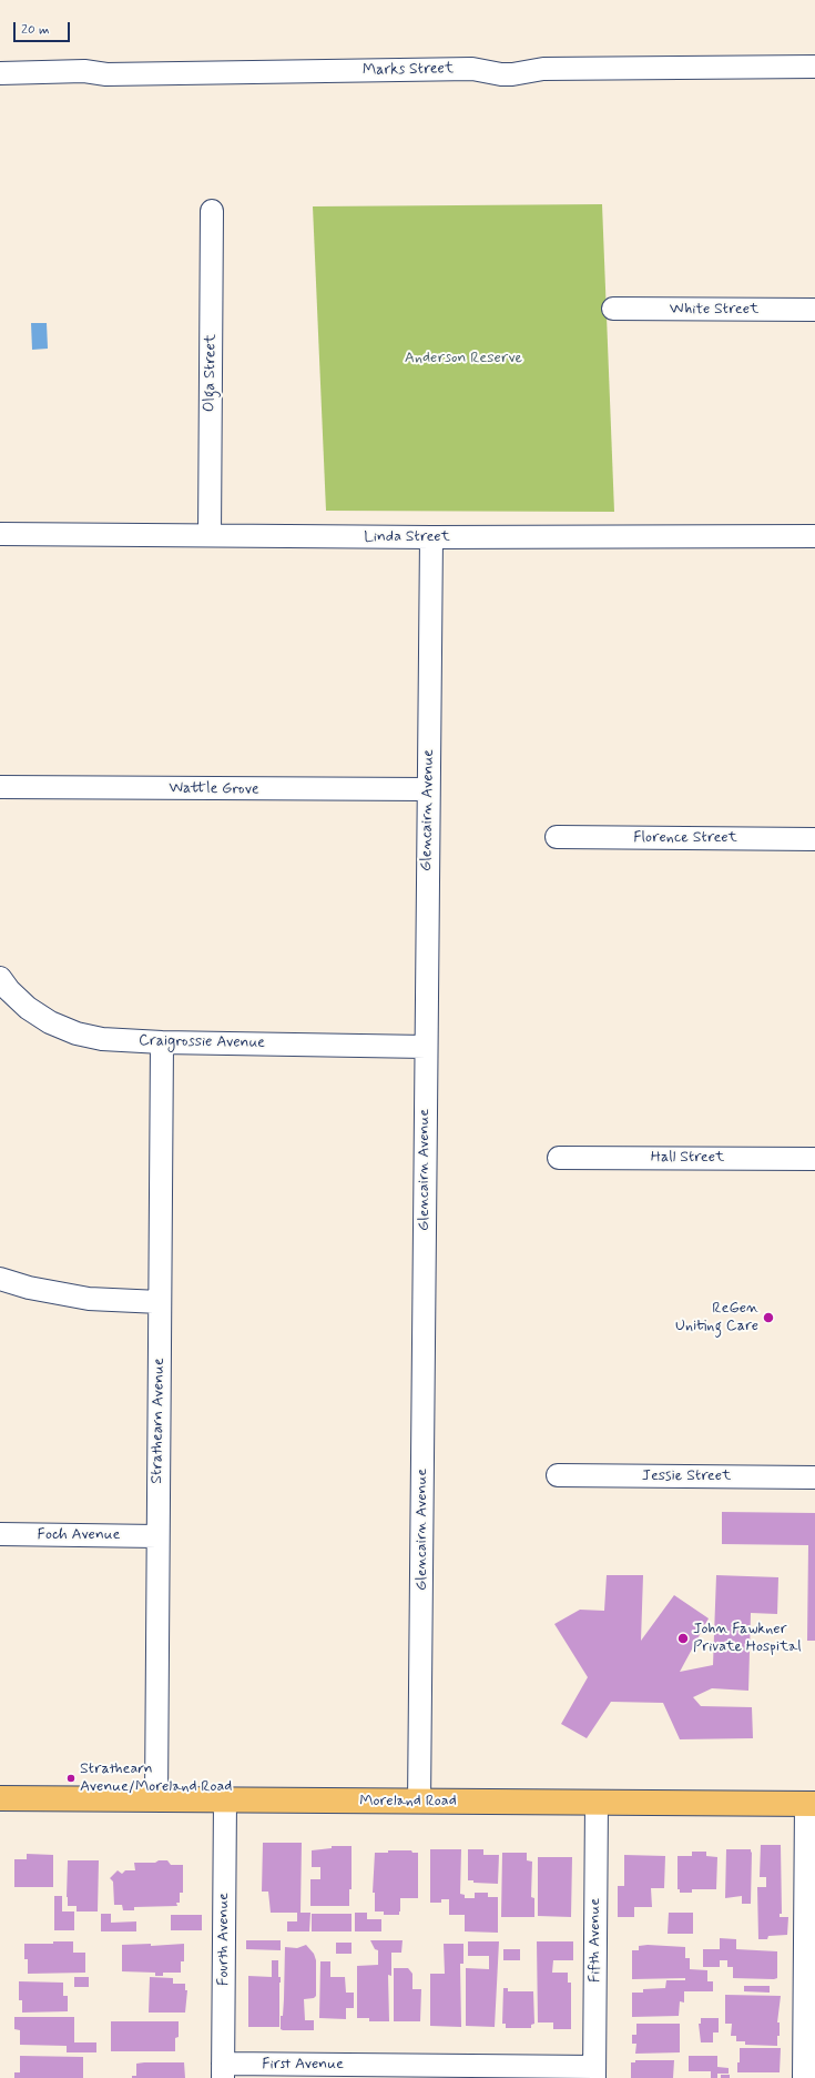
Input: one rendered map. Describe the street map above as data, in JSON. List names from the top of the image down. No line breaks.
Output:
{"streets":{"main road":["Moreland Road"],"street":["Marks Street","White Street","Olga Street","Linda Street","Wattle Grove","Glencairn Avenue","Florence Street","Craigrossie Avenue","Hall Street","Strathearn Avenue","Jessie Street","Foch Avenue","Fourth Avenue","Fifth Avenue","First Avenue"]},"crossings":[["Olga Street","Linda Street"],["Linda Street","Glencairn Avenue"],["Wattle Grove","Glencairn Avenue"],["Glencairn Avenue","Craigrossie Avenue"],["Glencairn Avenue","Moreland Road"],["Craigrossie Avenue","Strathearn Avenue"],["Strathearn Avenue","Foch Avenue"],["Strathearn Avenue","Moreland Road"],["Moreland Road","Fourth Avenue"],["Moreland Road","Fifth Avenue"],["Fourth Avenue","First Avenue"],["Fifth Avenue","First Avenue"]],"parks":["Anderson Reserve"],"places":["ReGen Uniting Care","John Fawkner Private Hospital","Strathearn Avenue/Moreland Road"],"scale_bar":"20 m"}
